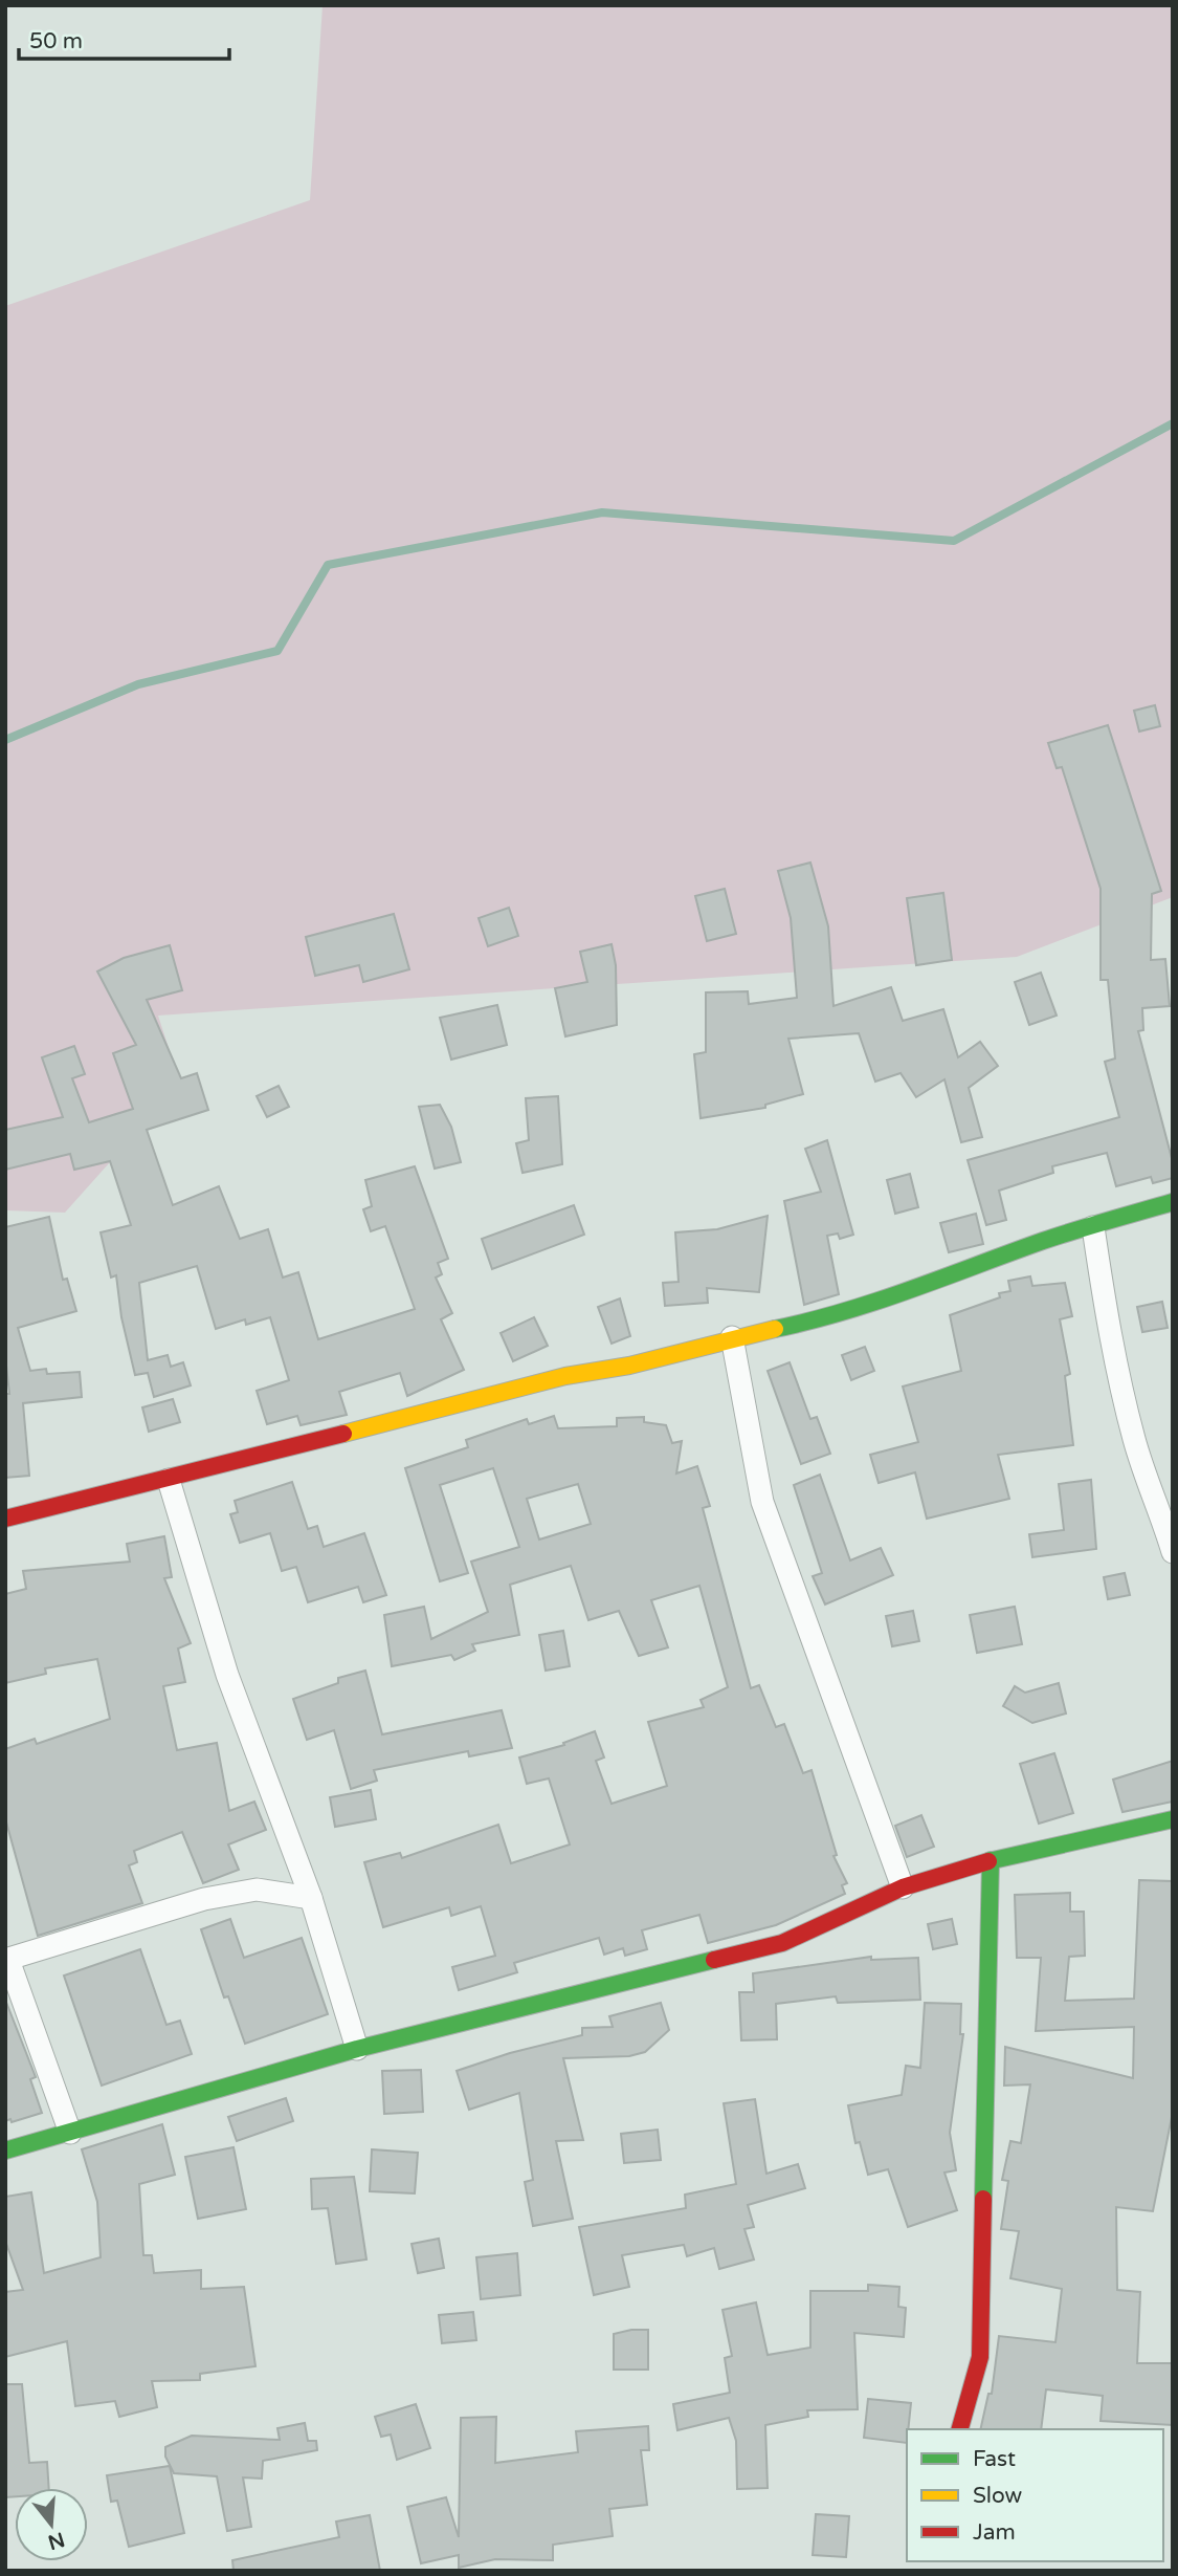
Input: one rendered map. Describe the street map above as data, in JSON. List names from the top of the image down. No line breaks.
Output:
{"legend":["Fast","Slow","Jam"],"scale_bar":"50 m","north":"bottom"}
